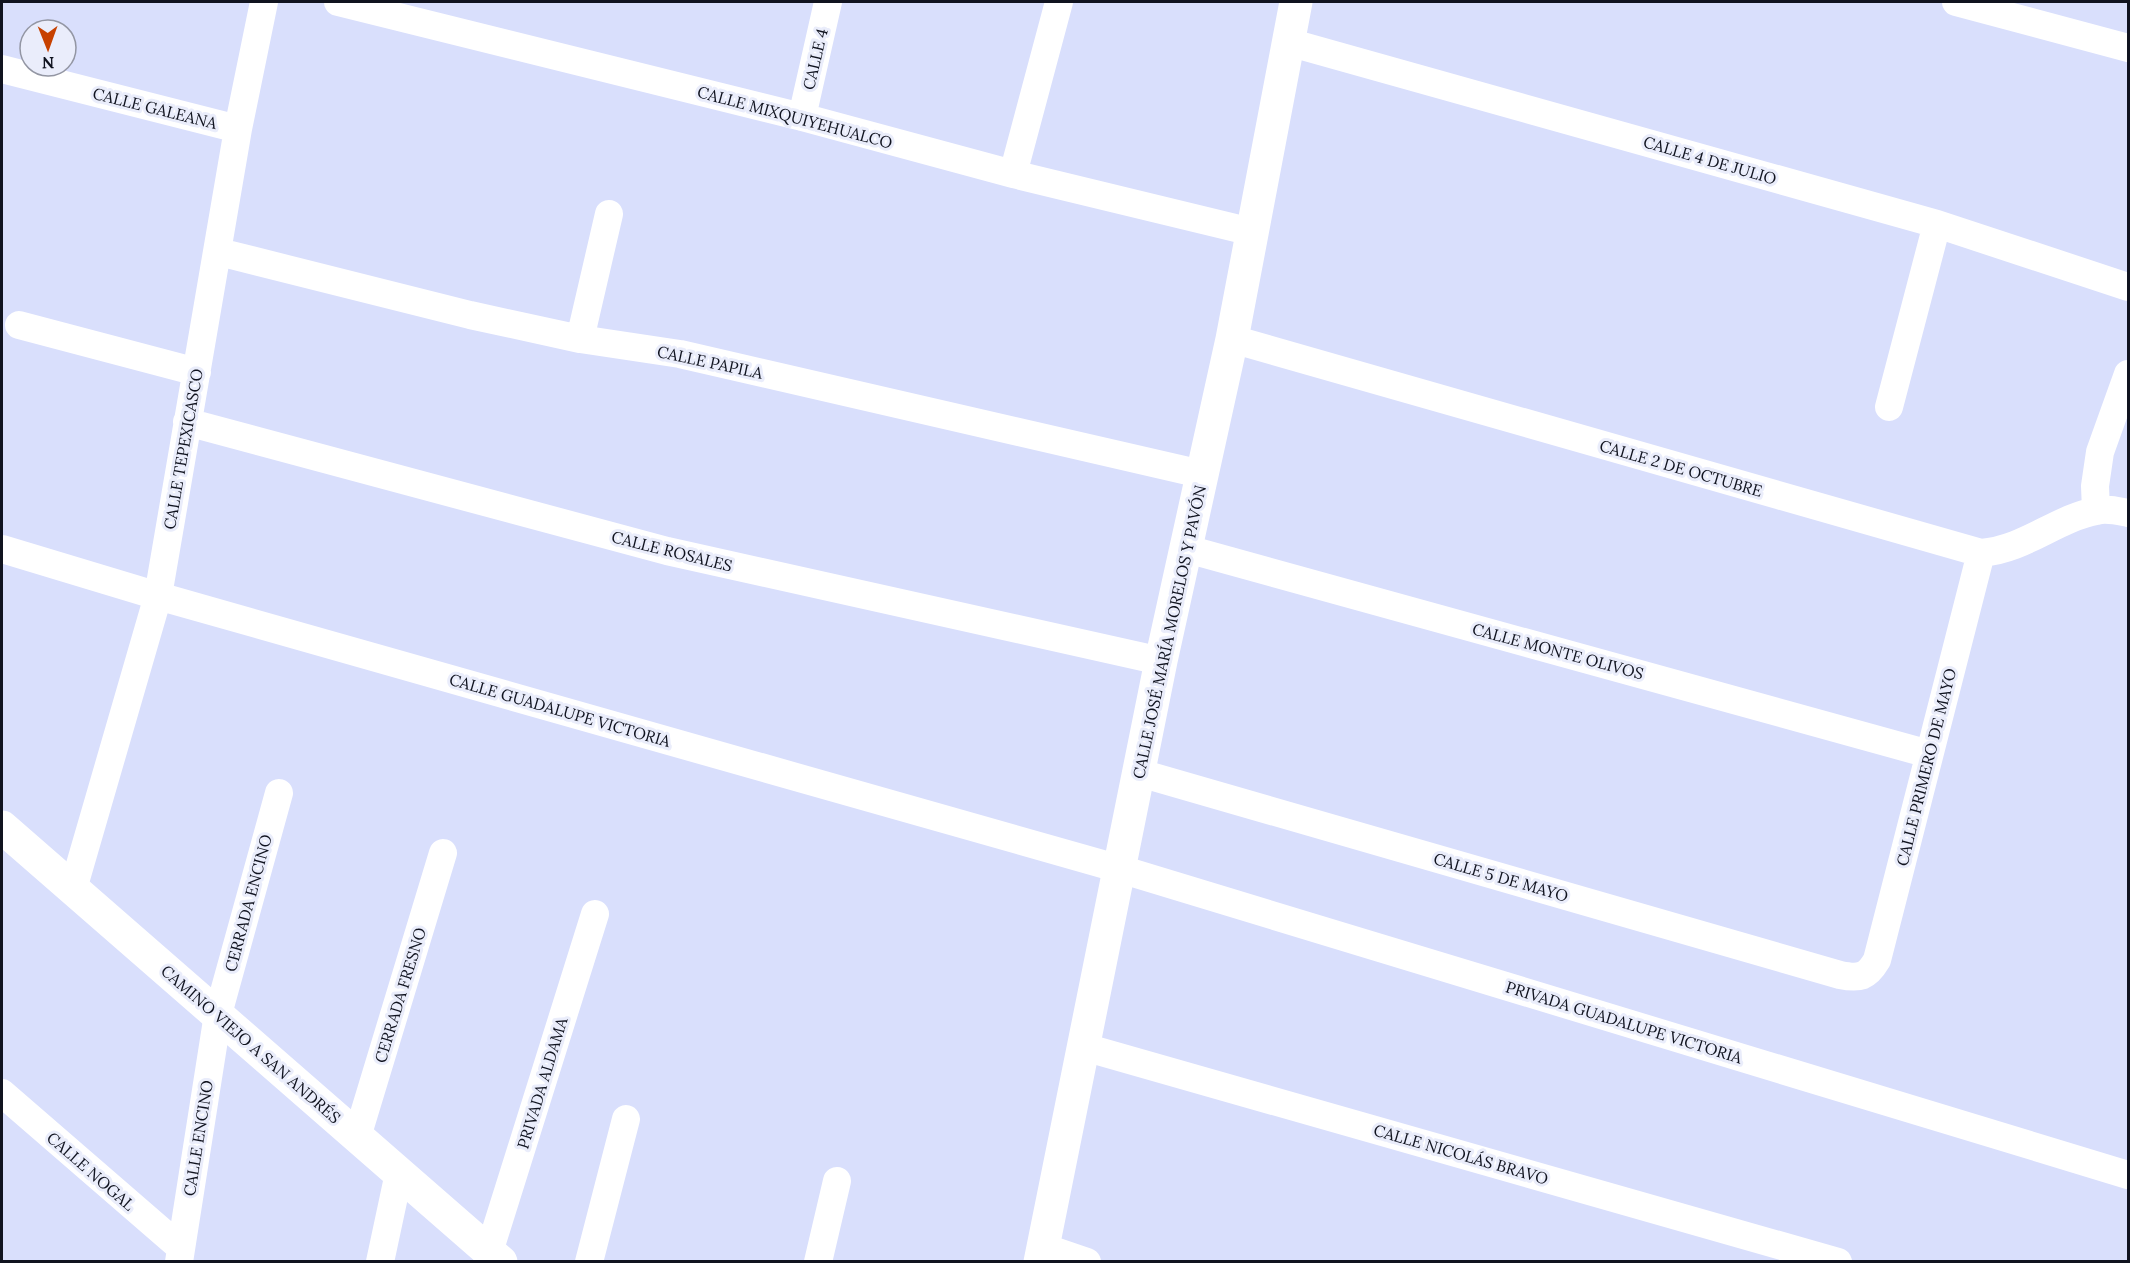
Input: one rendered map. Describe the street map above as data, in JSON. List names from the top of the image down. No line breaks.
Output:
{"streets":{"street":["CALLE 4","CALLE GALEANA","CALLE MIXQUIYEHUALCO","CALLE 4 DE JULIO","CALLE PAPILA","CALLE TEPEXICASCO","CALLE 2 DE OCTUBRE","CALLE ROSALES","CALLE JOSÉ MARÍA MORELOS Y PAVÓN","CALLE MONTE OLIVOS","CALLE GUADALUPE VICTORIA","CALLE PRIMERO DE MAYO","CALLE 5 DE MAYO","CERRADA ENCINO","CERRADA FRESNO","PRIVADA GUADALUPE VICTORIA","CAMINO VIEJO A SAN ANDRÉS","PRIVADA ALDAMA","CALLE ENCINO","CALLE NICOLÁS BRAVO","CALLE NOGAL"]},"crossings":[["CALLE 4","CALLE MIXQUIYEHUALCO"],["CALLE GALEANA","CALLE TEPEXICASCO"],["CALLE MIXQUIYEHUALCO","CALLE JOSÉ MARÍA MORELOS Y PAVÓN"],["CALLE 4 DE JULIO","CALLE JOSÉ MARÍA MORELOS Y PAVÓN"],["CALLE PAPILA","CALLE TEPEXICASCO"],["CALLE PAPILA","CALLE JOSÉ MARÍA MORELOS Y PAVÓN"],["CALLE TEPEXICASCO","CALLE ROSALES"],["CALLE TEPEXICASCO","CALLE GUADALUPE VICTORIA"],["CALLE TEPEXICASCO","CAMINO VIEJO A SAN ANDRÉS"],["CALLE 2 DE OCTUBRE","CALLE JOSÉ MARÍA MORELOS Y PAVÓN"],["CALLE 2 DE OCTUBRE","CALLE PRIMERO DE MAYO"],["CALLE ROSALES","CALLE JOSÉ MARÍA MORELOS Y PAVÓN"],["CALLE JOSÉ MARÍA MORELOS Y PAVÓN","CALLE MONTE OLIVOS"],["CALLE JOSÉ MARÍA MORELOS Y PAVÓN","CALLE GUADALUPE VICTORIA"],["CALLE JOSÉ MARÍA MORELOS Y PAVÓN","CALLE 5 DE MAYO"],["CALLE JOSÉ MARÍA MORELOS Y PAVÓN","PRIVADA GUADALUPE VICTORIA"],["CALLE JOSÉ MARÍA MORELOS Y PAVÓN","CALLE NICOLÁS BRAVO"],["CALLE MONTE OLIVOS","CALLE PRIMERO DE MAYO"],["CALLE GUADALUPE VICTORIA","PRIVADA GUADALUPE VICTORIA"],["CALLE PRIMERO DE MAYO","CALLE 5 DE MAYO"],["CERRADA ENCINO","CAMINO VIEJO A SAN ANDRÉS"],["CERRADA ENCINO","CALLE ENCINO"],["CERRADA FRESNO","CAMINO VIEJO A SAN ANDRÉS"],["CAMINO VIEJO A SAN ANDRÉS","PRIVADA ALDAMA"],["CAMINO VIEJO A SAN ANDRÉS","CALLE ENCINO"],["CALLE ENCINO","CALLE NOGAL"]],"north":"bottom"}
